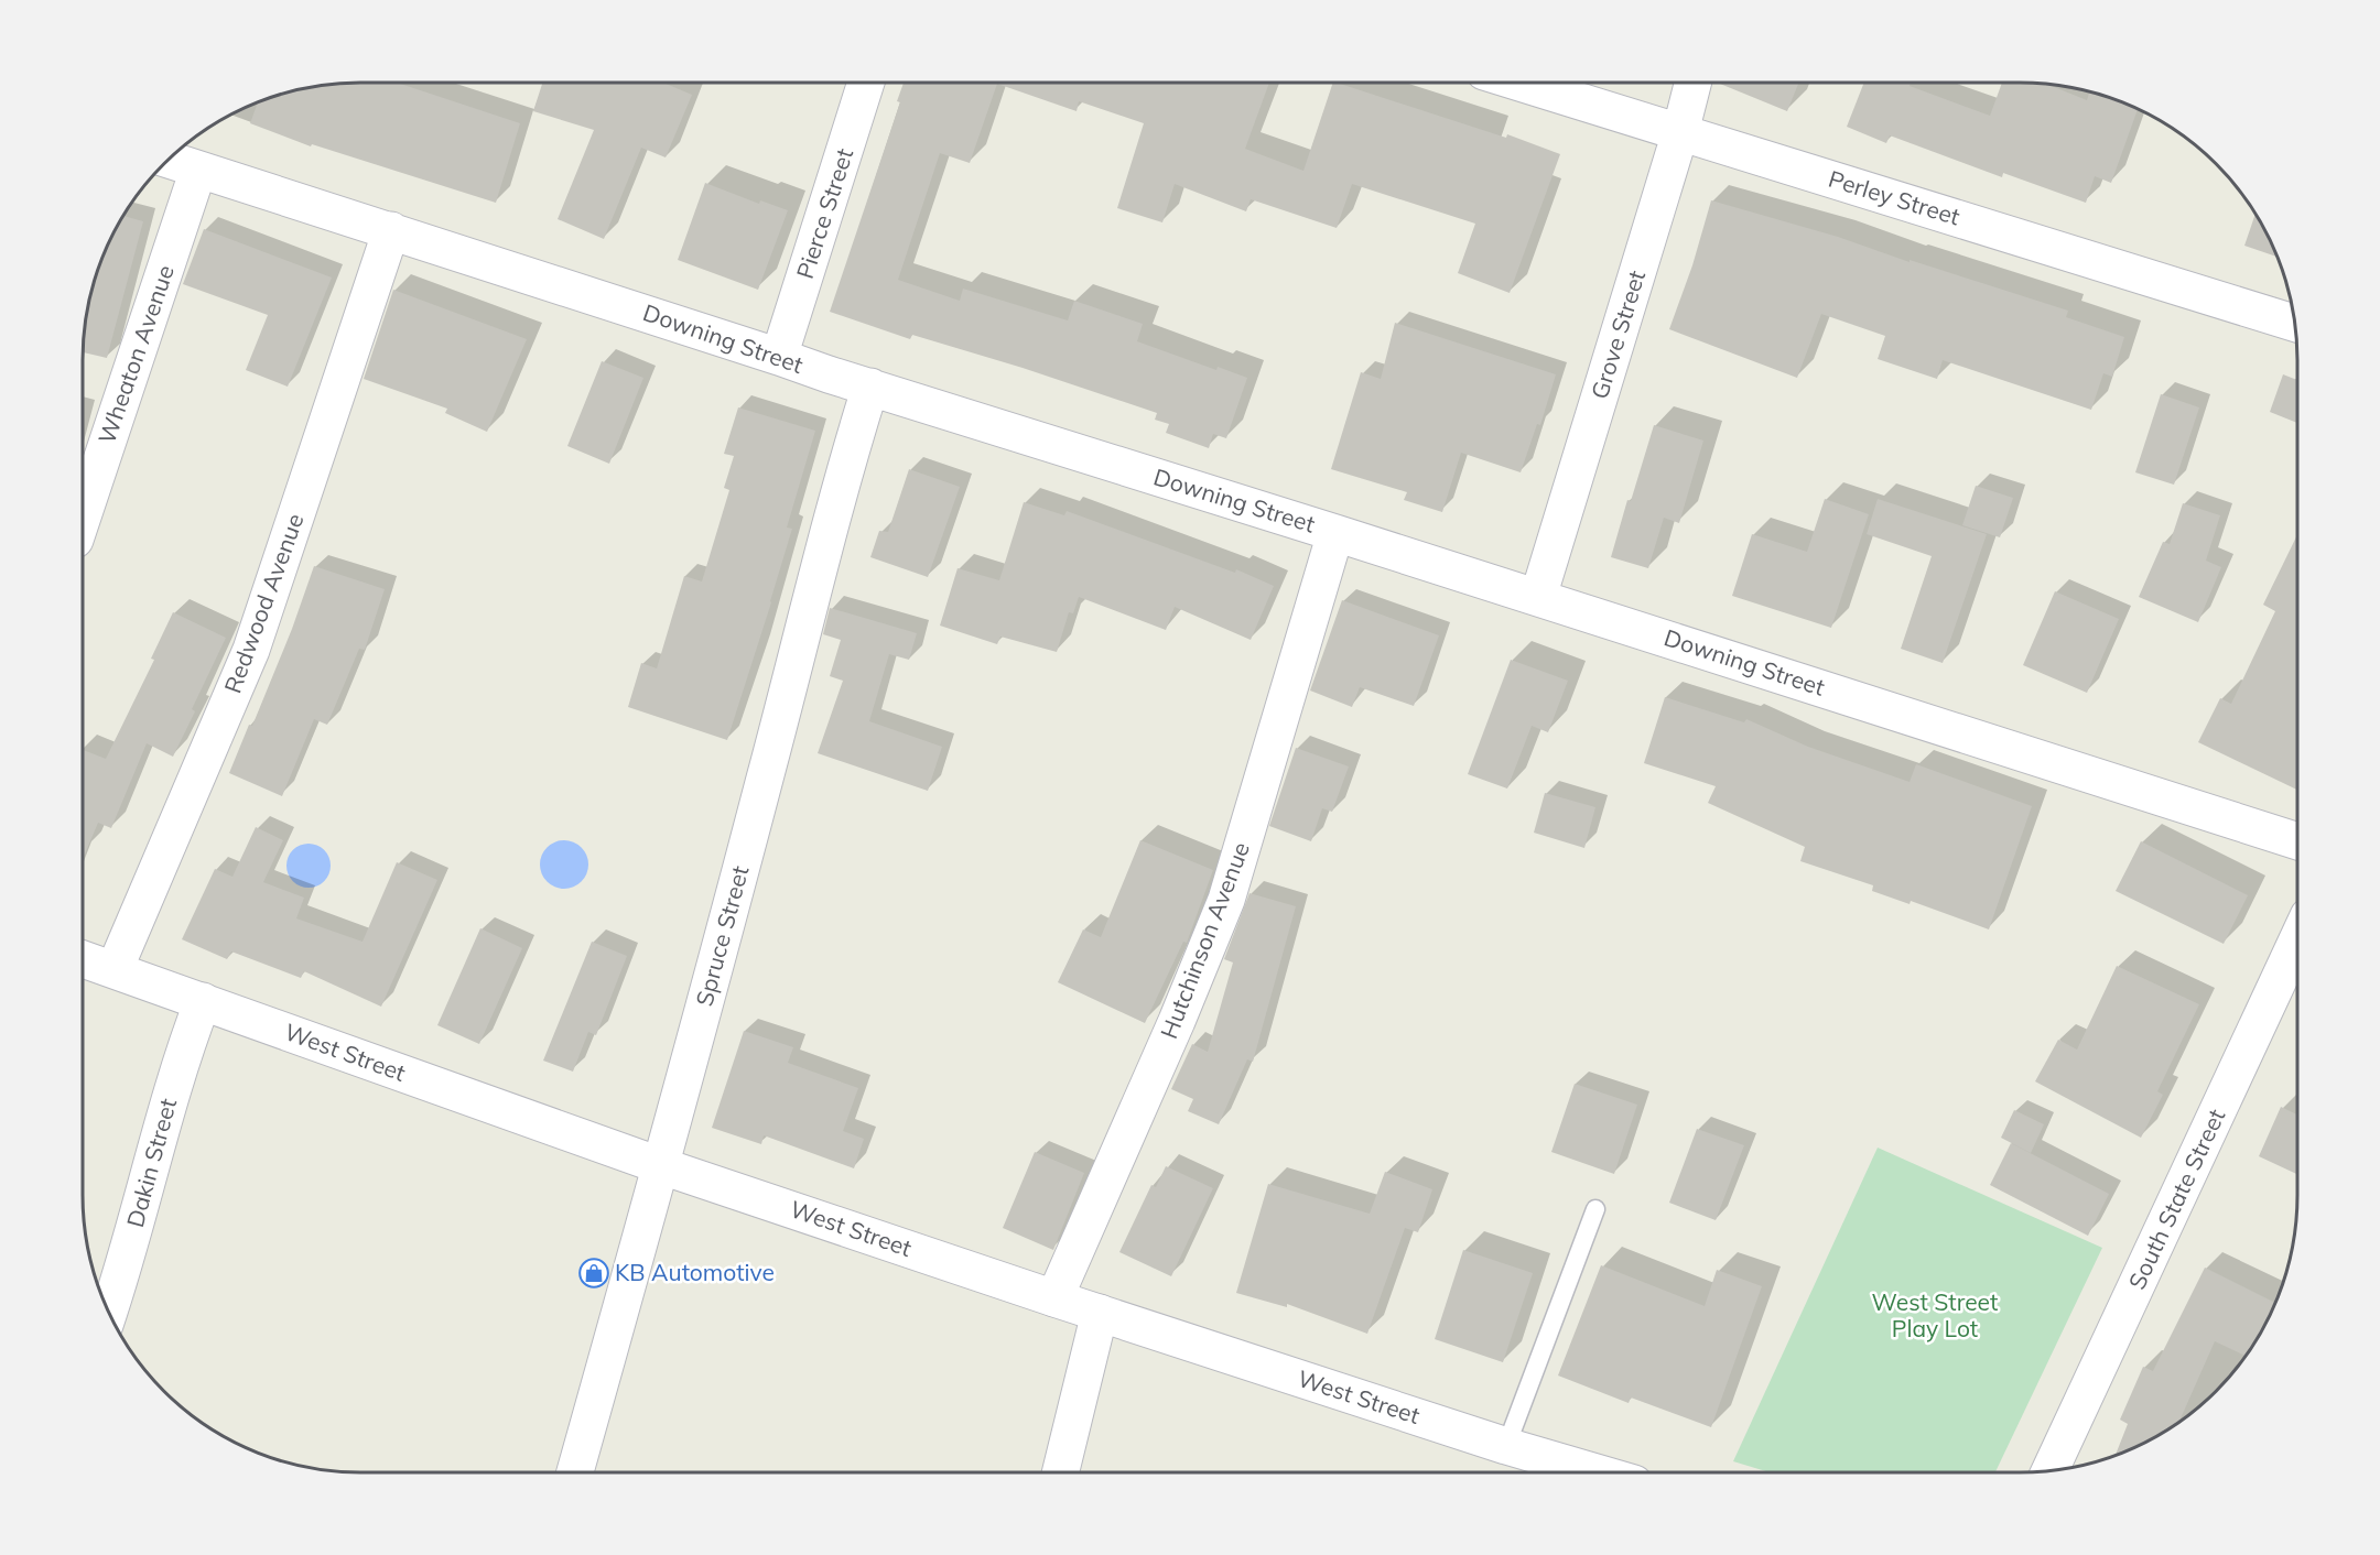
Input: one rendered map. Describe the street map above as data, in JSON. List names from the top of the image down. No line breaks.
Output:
{"streets":{"street":["Perley Street","Pierce Street","Grove Street","Downing Street","Wheaton Avenue","Redwood Avenue","Spruce Street","Hutchinson Avenue","West Street","Dakin Street","South State Street"]},"crossings":[["Perley Street","Grove Street"],["Pierce Street","Downing Street"],["Grove Street","Downing Street"],["Downing Street","Wheaton Avenue"],["Downing Street","Redwood Avenue"],["Downing Street","Spruce Street"],["Downing Street","Hutchinson Avenue"],["Redwood Avenue","West Street"],["Spruce Street","West Street"],["Hutchinson Avenue","West Street"],["West Street","Dakin Street"]],"parks":["West Street Play Lot"],"places":{"shop":["KB Automotive"]}}
